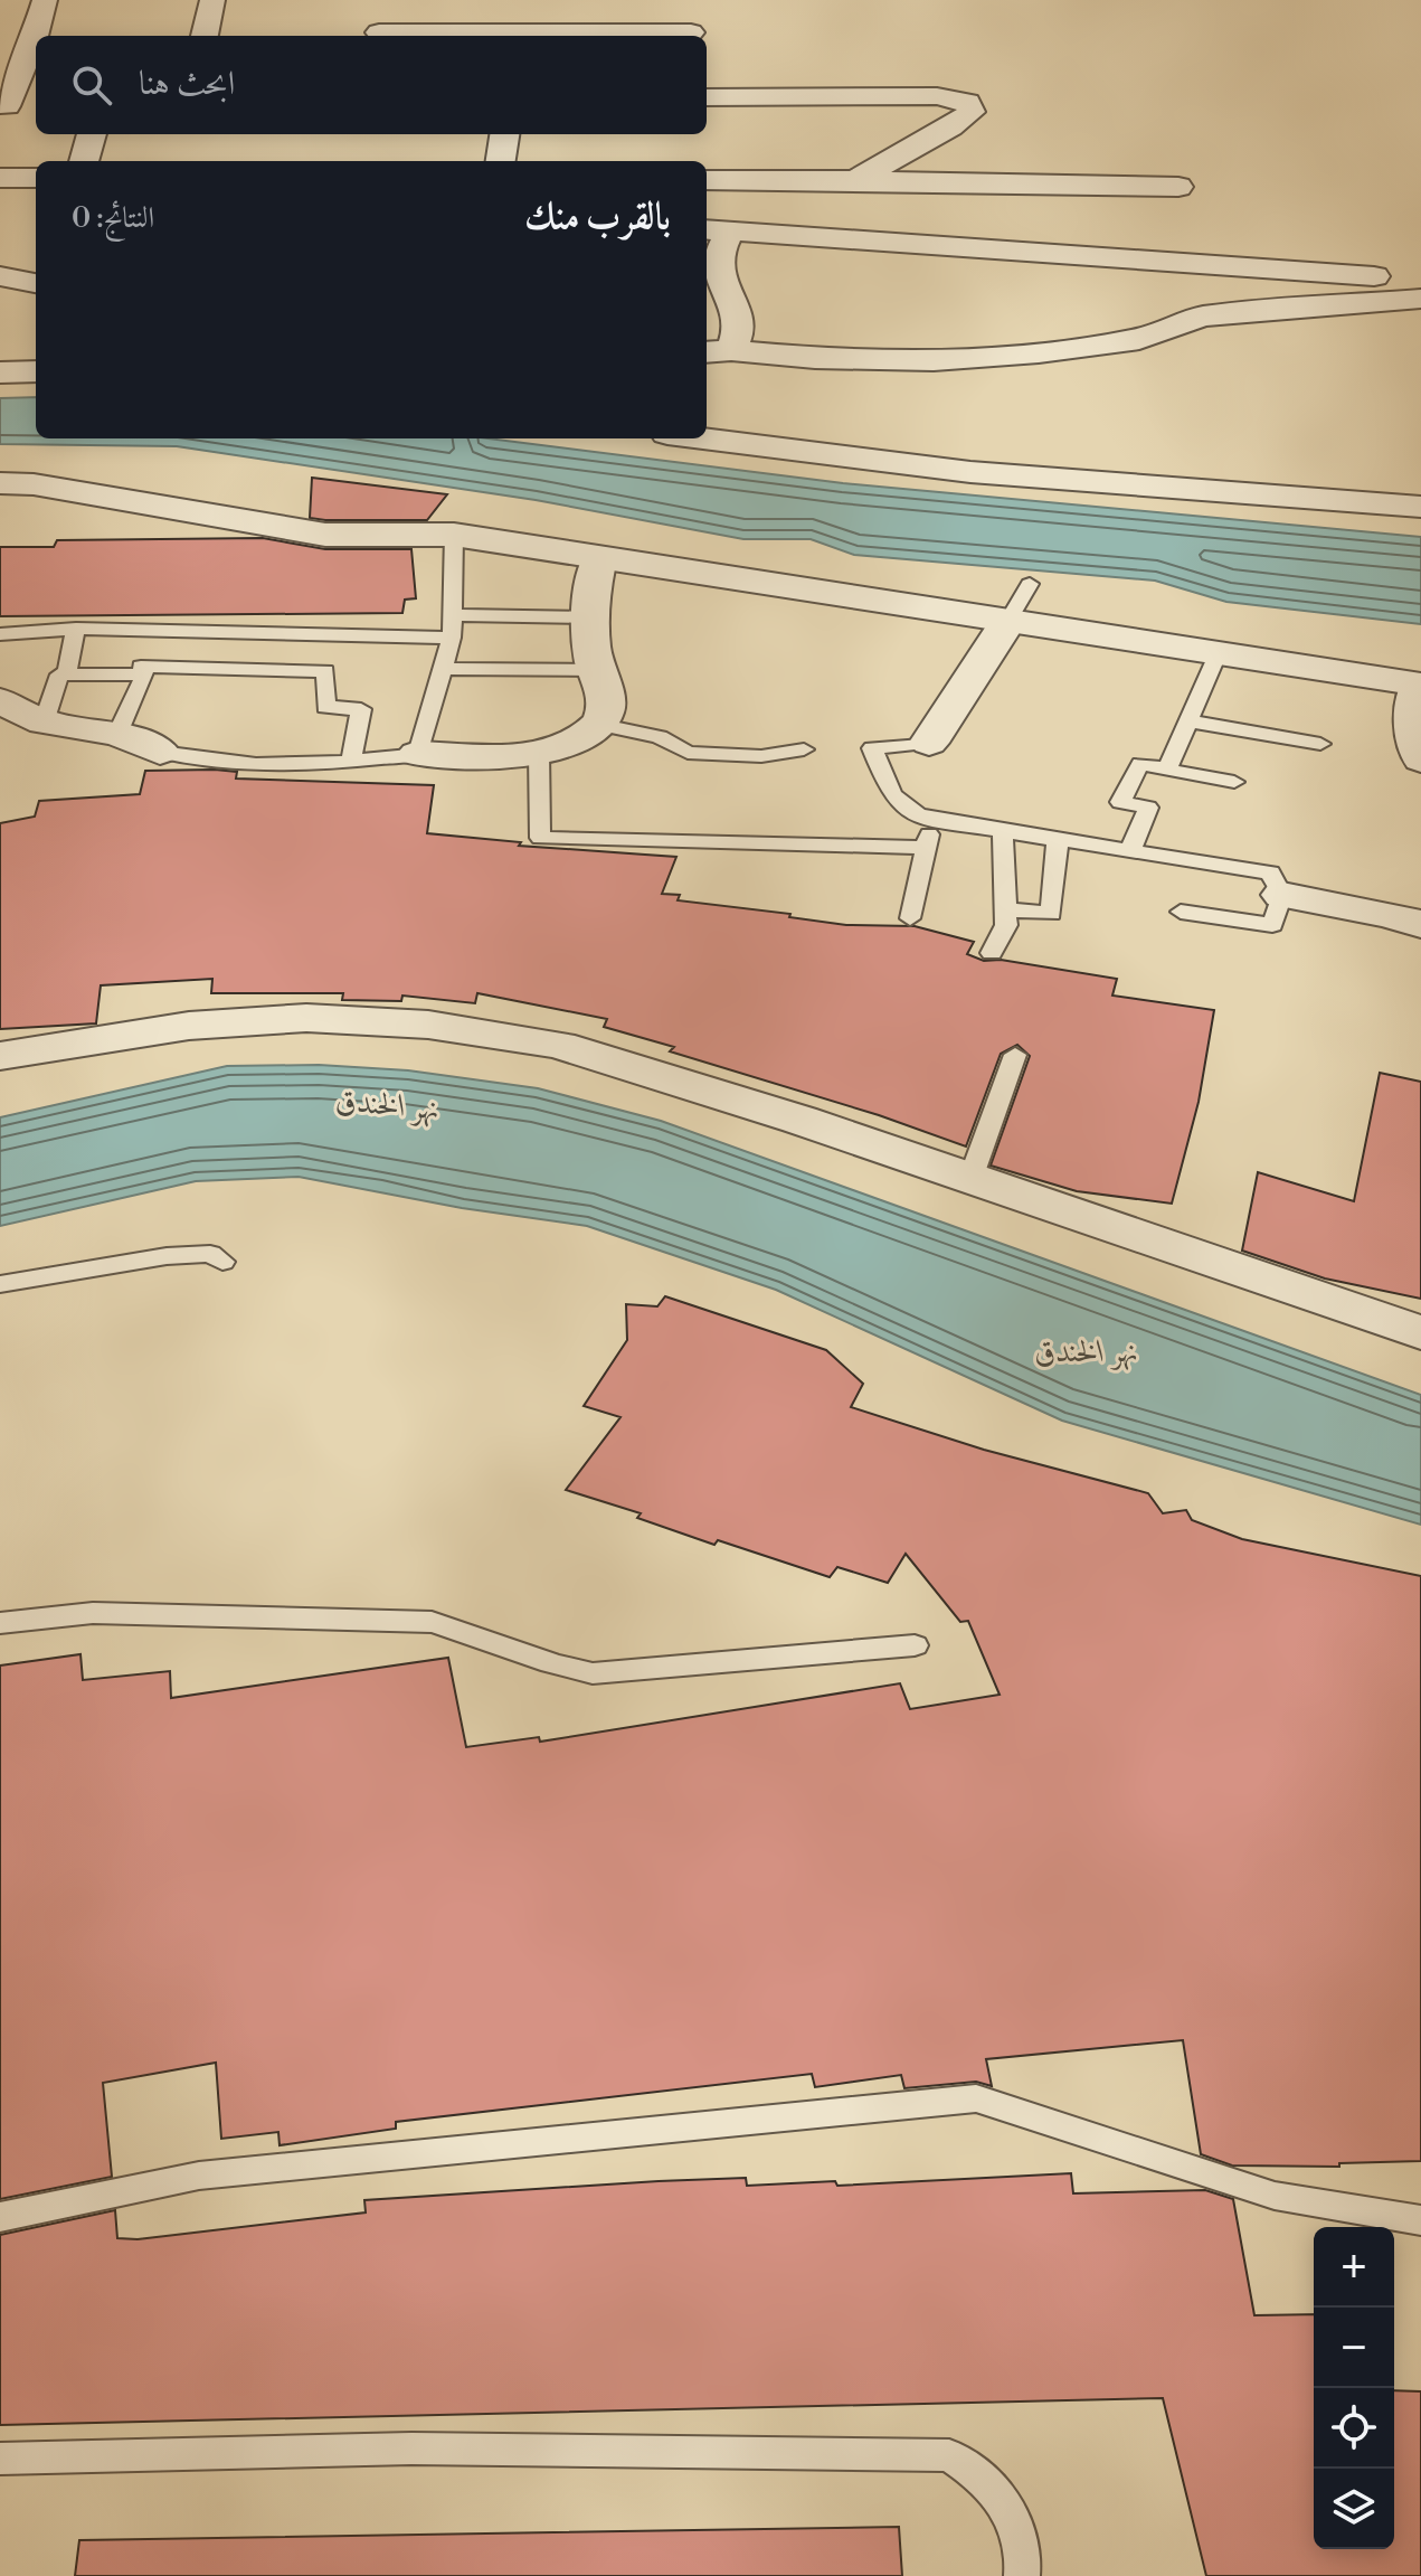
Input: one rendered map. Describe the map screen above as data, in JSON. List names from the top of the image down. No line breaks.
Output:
{"water":["نهر الخندق"],"page":{"search":"ابحث هنا","heading":["بالقرب منك","النتائج: 0"],"map_buttons":["+","−"]}}
